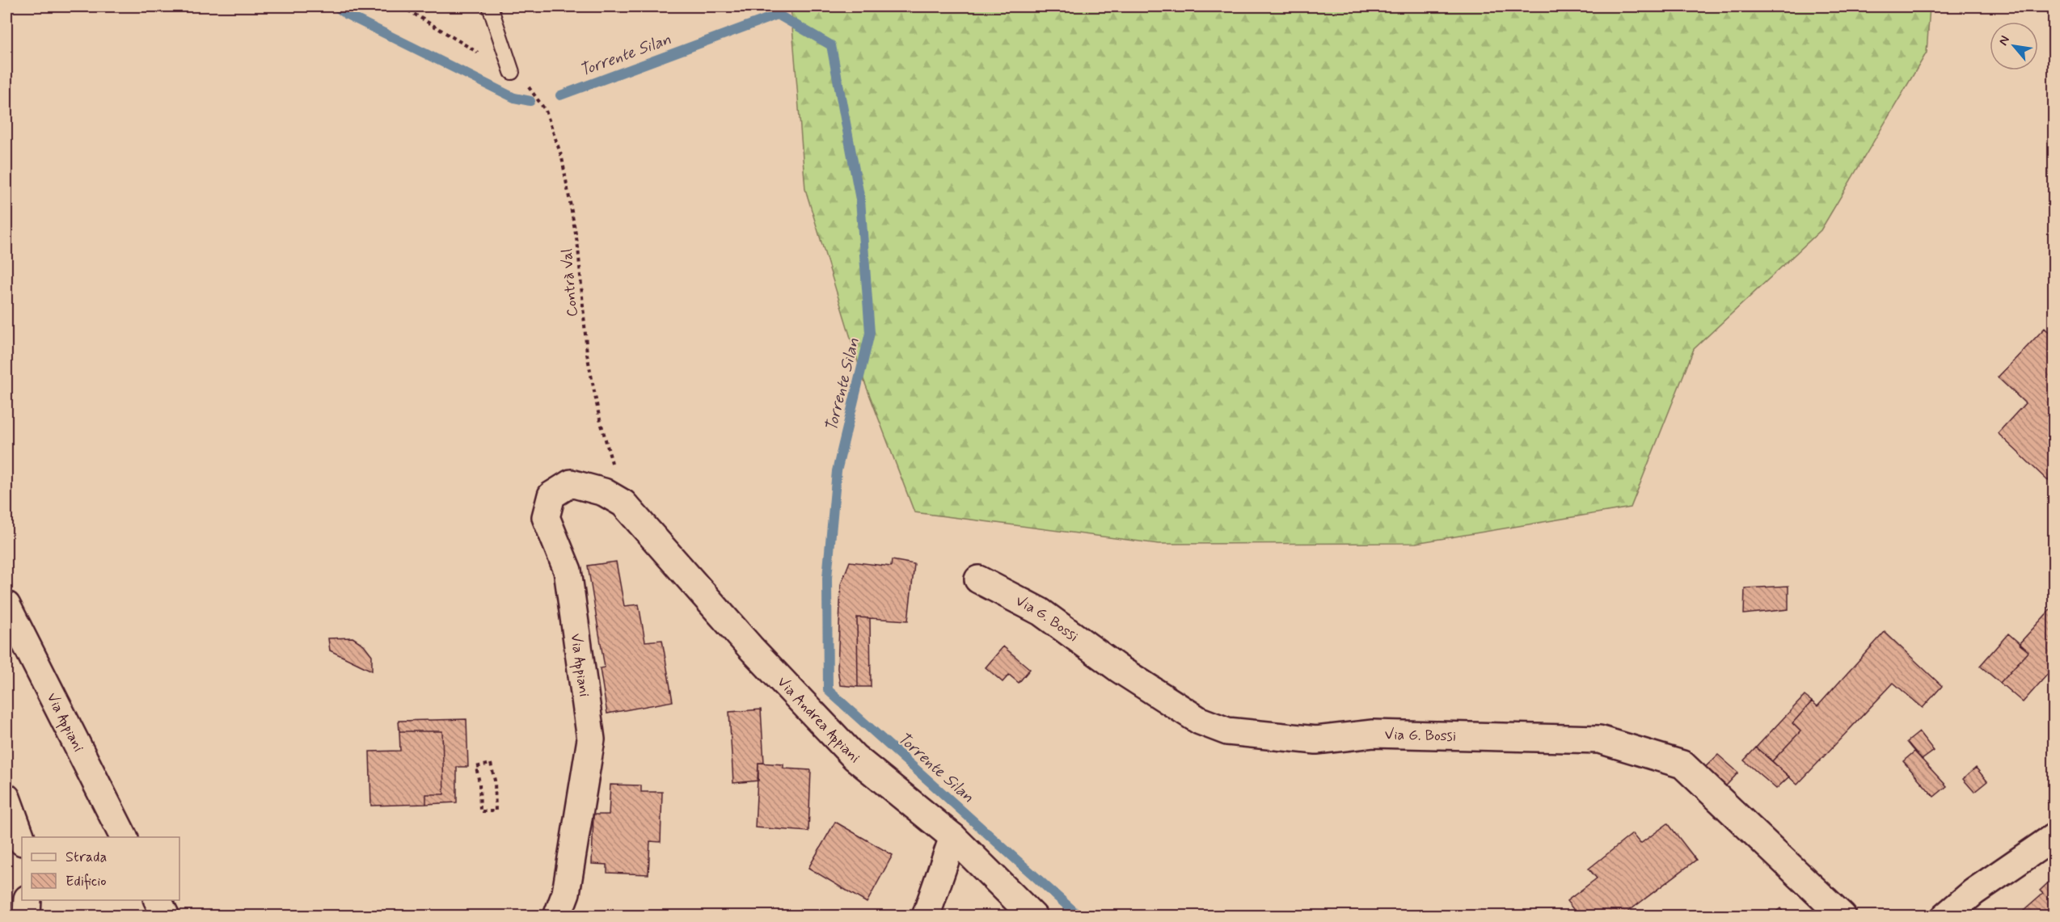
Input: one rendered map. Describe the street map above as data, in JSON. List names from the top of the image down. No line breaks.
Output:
{"streets":{"street":["Via G. Bossi","Via Appiani","Via Andrea Appiani"],"path":["Contrà Val"]},"crossings":[["Contrà Val","Via Appiani"],["Contrà Val","Via Andrea Appiani"],["Via Appiani","Via Andrea Appiani"]],"water":["Torrente Silan"],"legend":["Strada","Edificio"],"north":"top left"}
